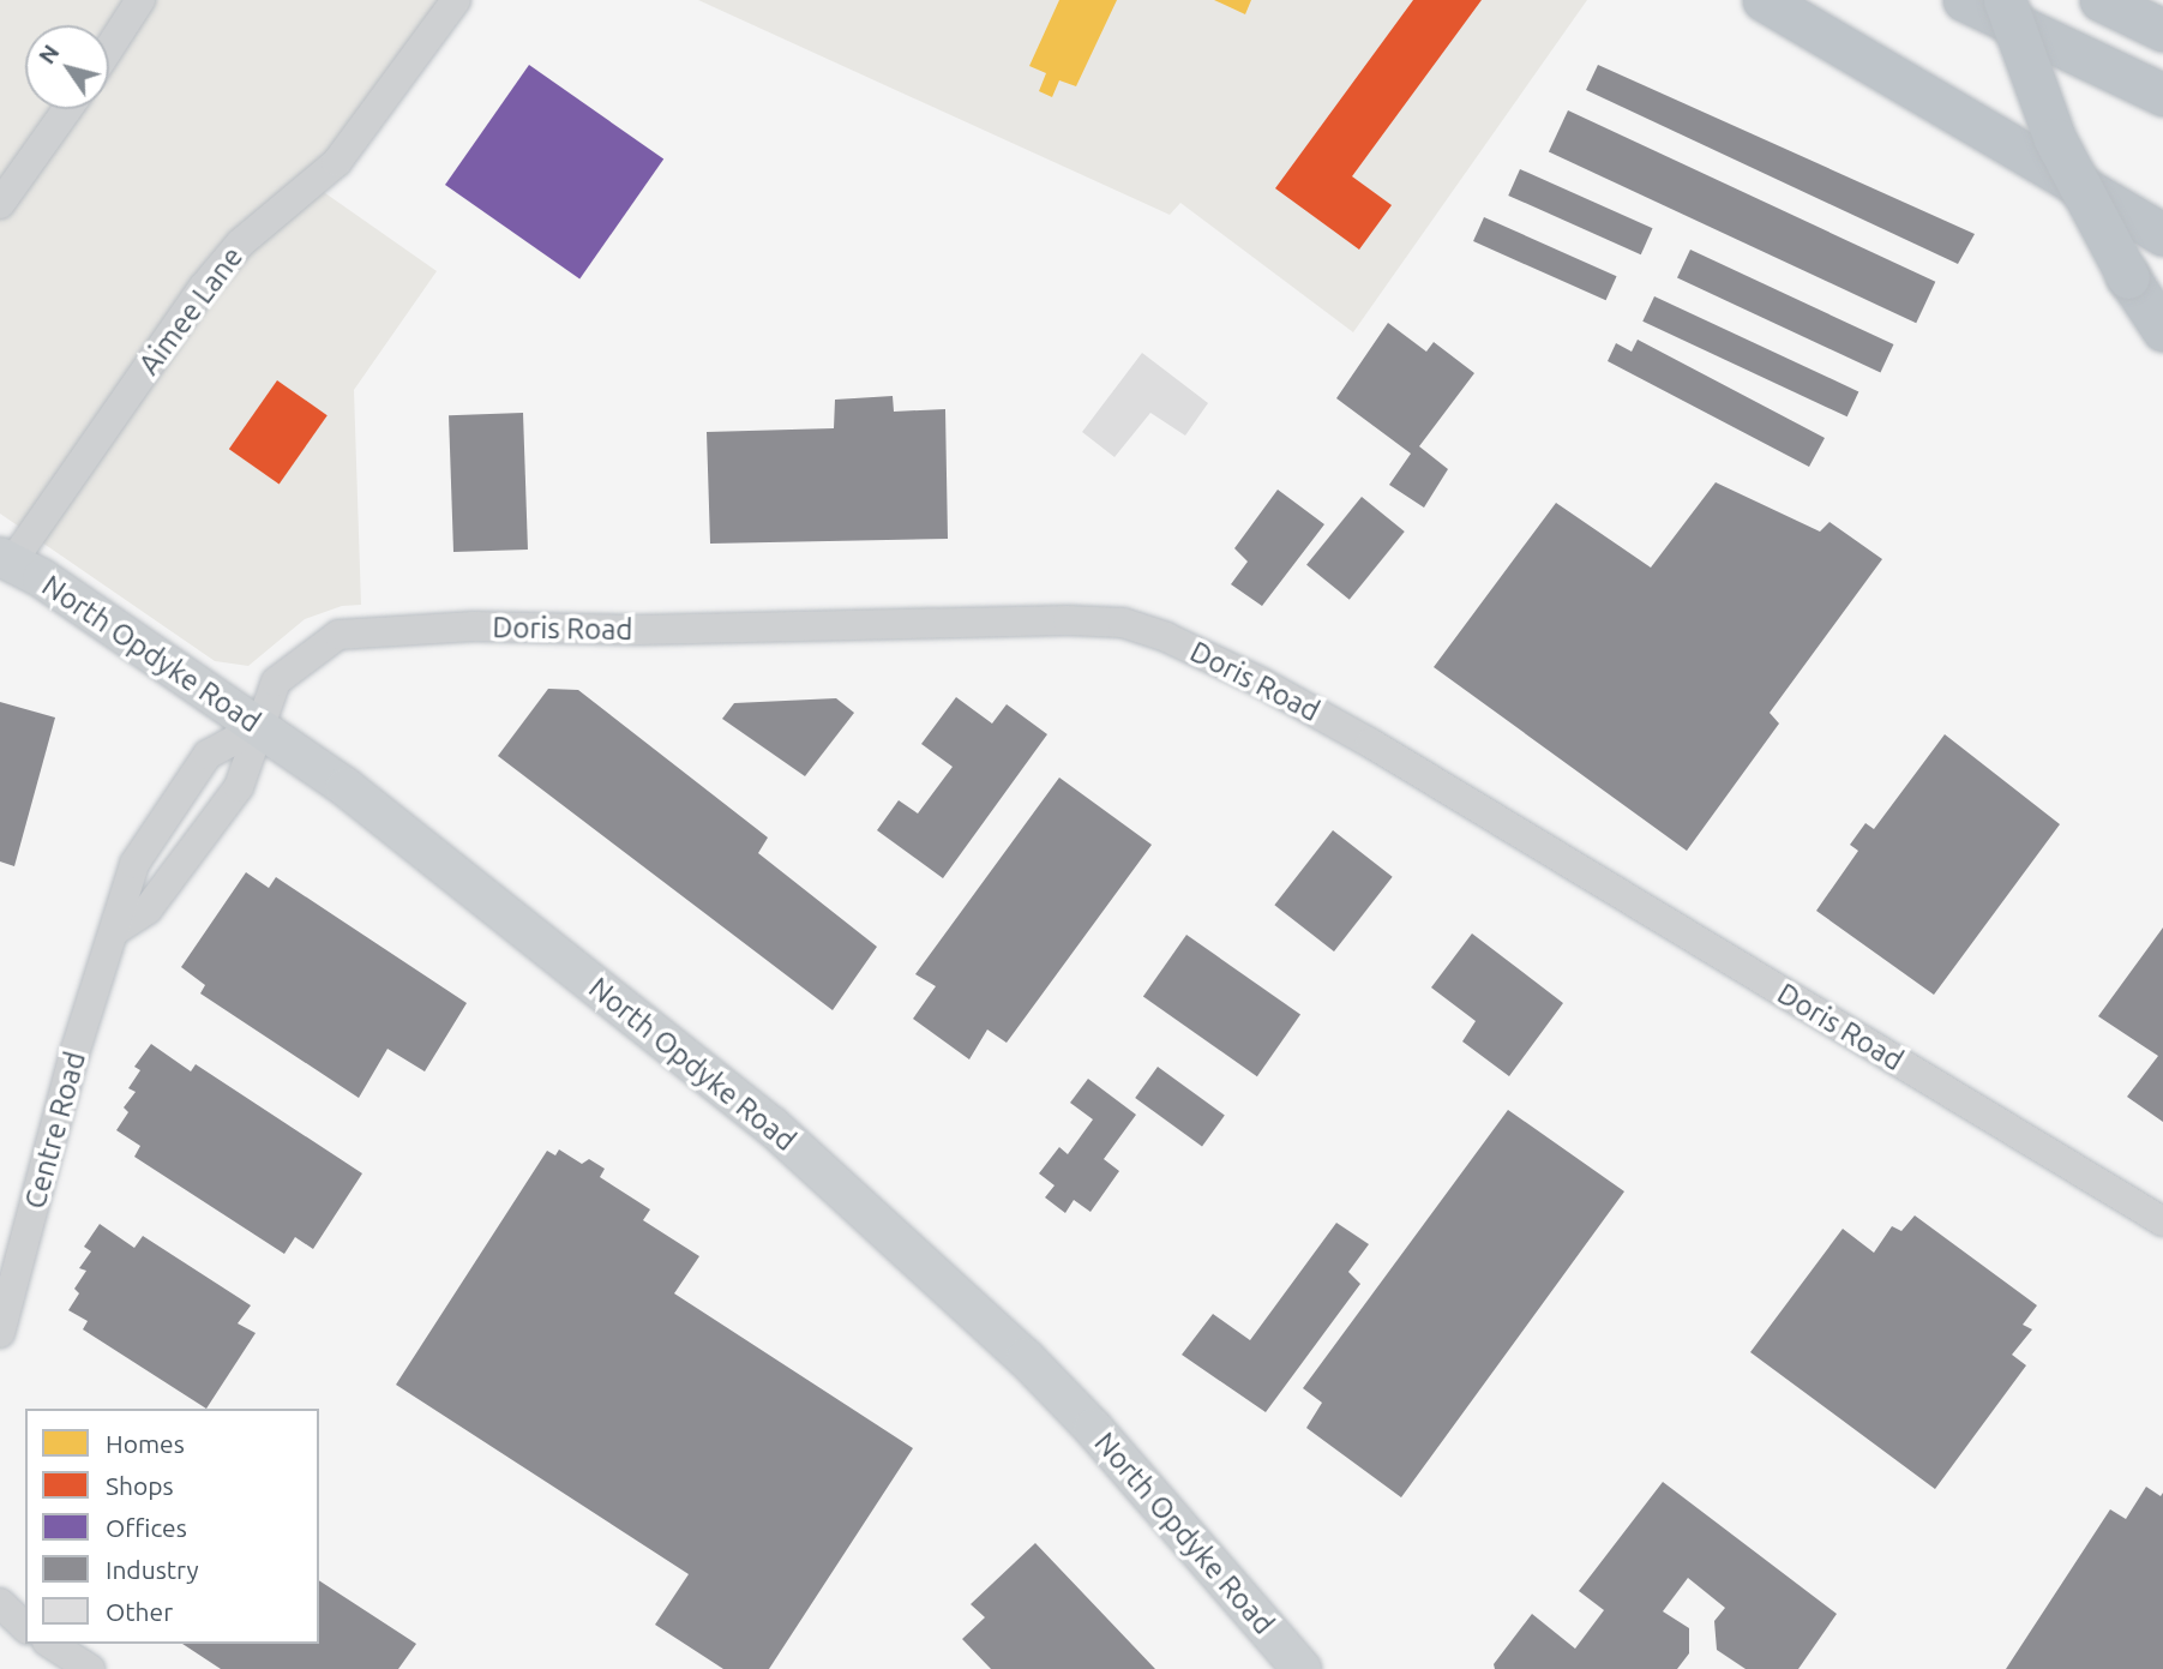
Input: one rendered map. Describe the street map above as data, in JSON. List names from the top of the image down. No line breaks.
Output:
{"streets":{"main road":["North Opdyke Road"],"street":["Aimee Lane","Doris Road","Centre Road"]},"crossings":[["Aimee Lane","North Opdyke Road"],["Doris Road","North Opdyke Road"],["Doris Road","Centre Road"],["North Opdyke Road","Centre Road"]],"legend":["Homes","Shops","Offices","Industry","Other"],"north":"top left"}
